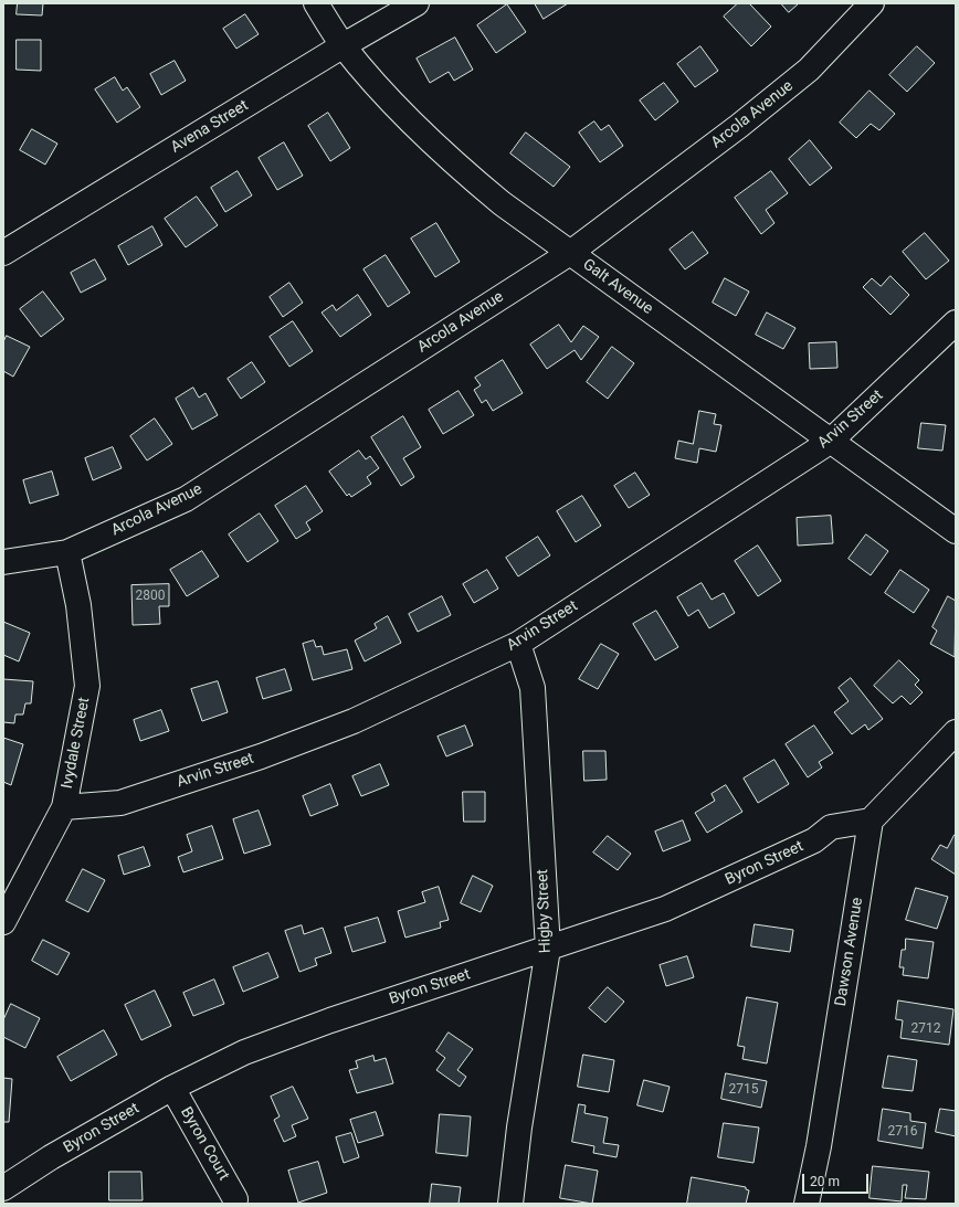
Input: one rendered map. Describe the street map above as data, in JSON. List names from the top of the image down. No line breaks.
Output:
{"streets":{"street":["Arcola Avenue","Avena Street","Galt Avenue","Arvin Street","Ivydale Street","Byron Street","Higby Street","Dawson Avenue","Byron Court"]},"crossings":[["Arcola Avenue","Galt Avenue"],["Arcola Avenue","Ivydale Street"],["Avena Street","Galt Avenue"],["Galt Avenue","Arvin Street"],["Arvin Street","Ivydale Street"],["Arvin Street","Higby Street"],["Byron Street","Higby Street"],["Byron Street","Dawson Avenue"],["Byron Street","Byron Court"]],"house_numbers":["2800","2712","2715","2716"],"scale_bar":"20 m"}
